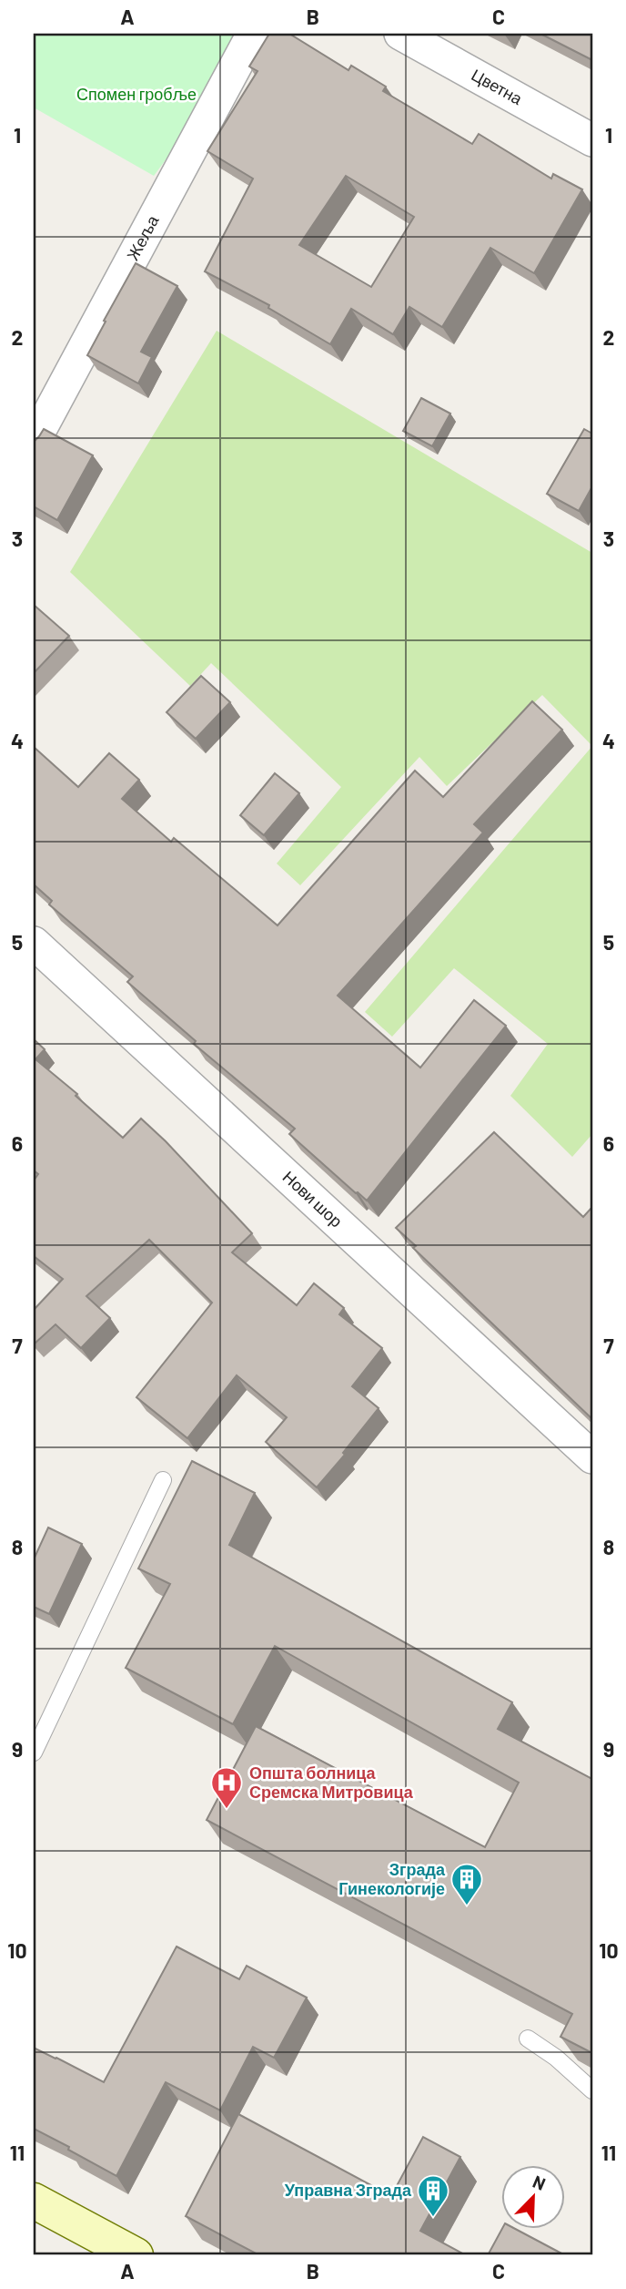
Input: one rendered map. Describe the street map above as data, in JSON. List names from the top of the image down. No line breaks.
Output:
{"streets":{"street":["Цветна","Жеља","Нови шор"]},"parks":["Спомен гробље"],"places":{"hospital":["Општа болница Сремска Митровица"],"building":["Зграда Гинекологије","Управна Зграда"]},"north":"top right","grid":{"columns":["A","B","C"],"rows":["1","2","3","4","5","6","7","8","9","10","11"]}}
